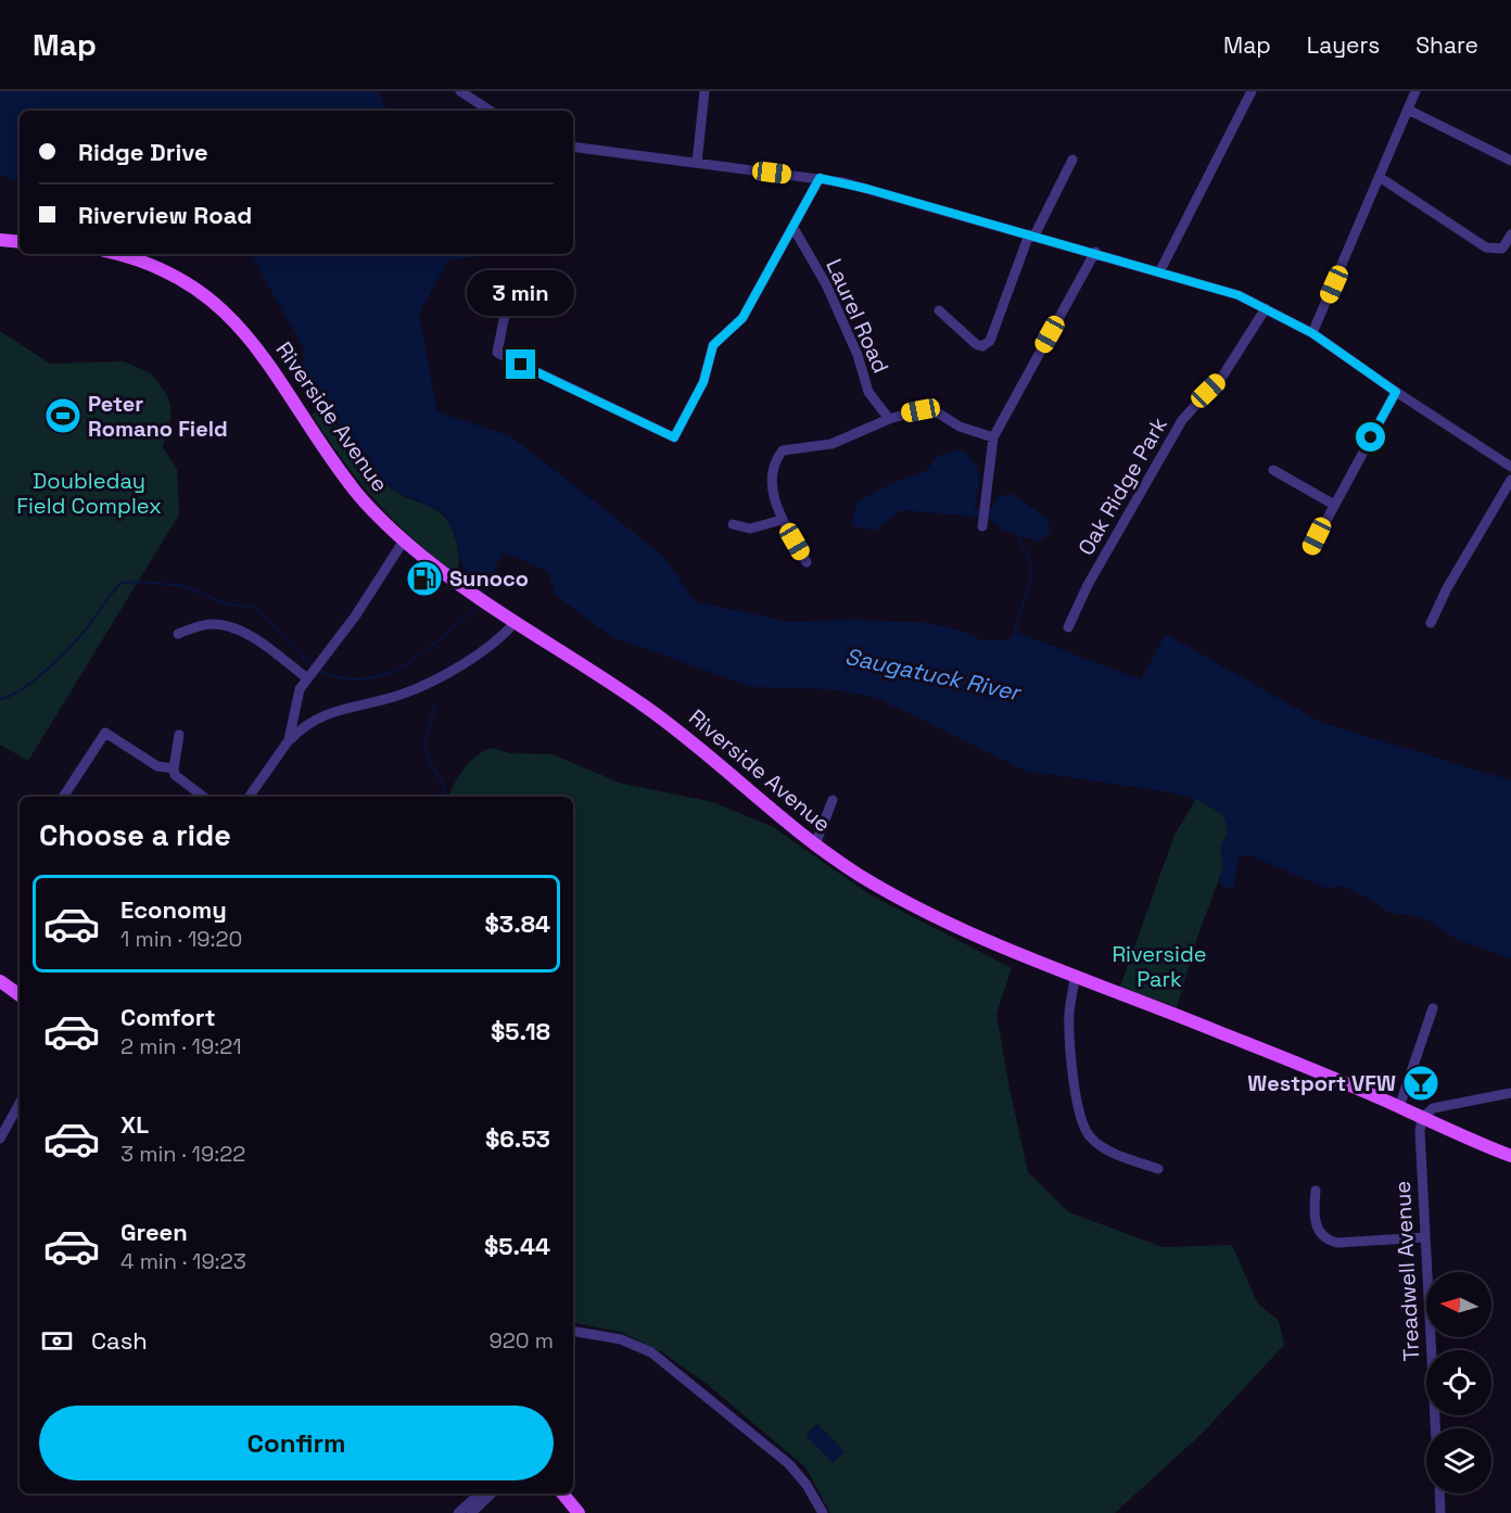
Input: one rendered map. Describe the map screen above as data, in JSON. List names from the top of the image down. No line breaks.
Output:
{"streets":{"main road":["Riverside Avenue"],"street":["Laurel Road","Oak Ridge Park","Treadwell Avenue"]},"crossings":[["Riverside Avenue","Treadwell Avenue"]],"water":["Saugatuck River"],"parks":["Doubleday Field Complex","Riverside Park"],"places":{"sports":["Peter Romano Field"],"fuel station":["Sunoco"],"bar":["Westport VFW"]},"north":"left","page":{"header":"Map","nav":["Map","Layers","Share"],"banner":["Ridge Drive","Riverview Road"],"bubble":"3 min","heading":"Choose a ride","list":[{"name":"Economy","note":"1 min · 19:20","value":"$3.84"},{"name":"Comfort","note":"2 min · 19:21","value":"$5.18"},{"name":"XL","note":"3 min · 19:22","value":"$6.53"},{"name":"Green","note":"4 min · 19:23","value":"$5.44"}],"pay":["Cash","920 m"],"buttons":"Confirm"}}
